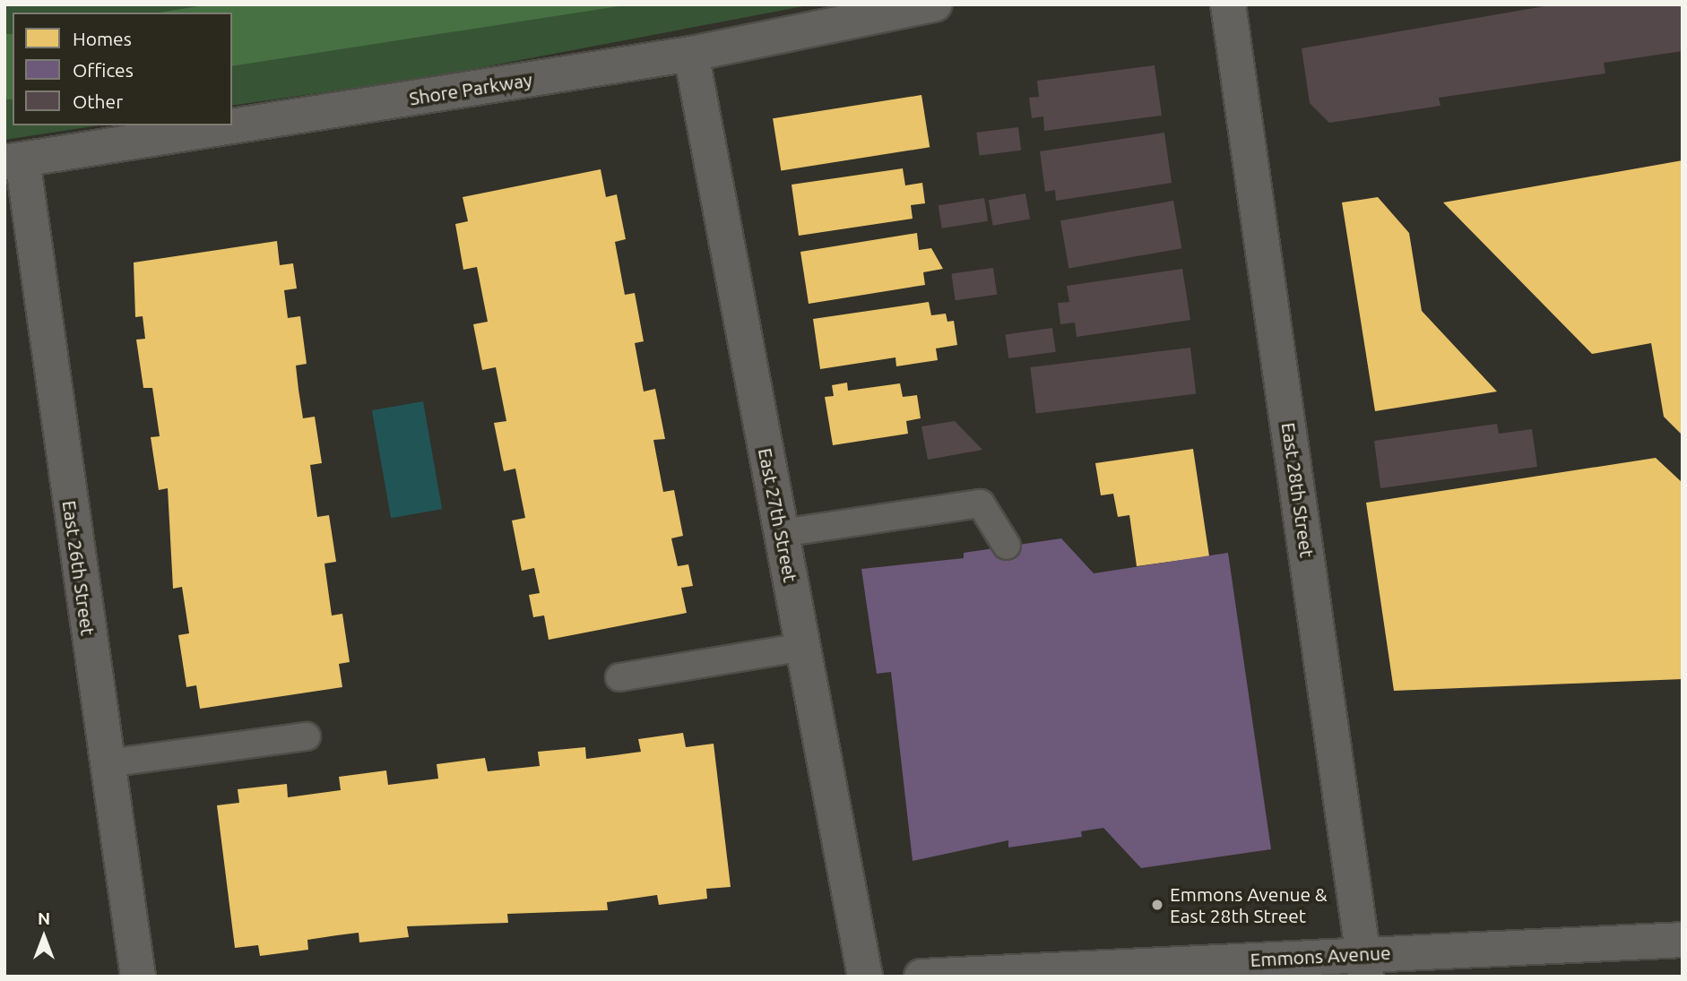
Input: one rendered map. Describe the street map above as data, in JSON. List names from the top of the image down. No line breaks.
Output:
{"streets":{"street":["Shore Parkway","East 28th Street","East 27th Street","East 26th Street","Emmons Avenue"]},"crossings":[["Shore Parkway","East 27th Street"],["Shore Parkway","East 26th Street"],["East 28th Street","Emmons Avenue"]],"places":["Emmons Avenue & East 28th Street"],"legend":["Homes","Offices","Other"],"north":"top"}
